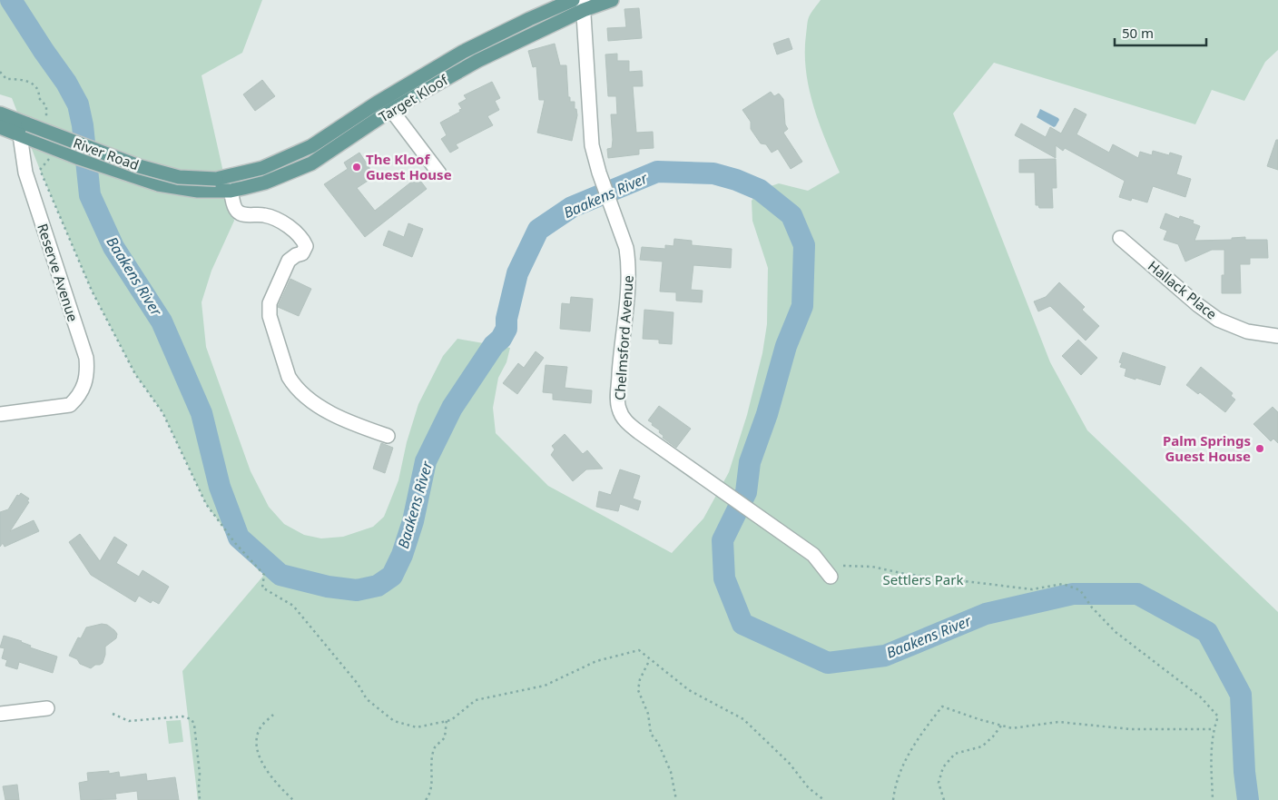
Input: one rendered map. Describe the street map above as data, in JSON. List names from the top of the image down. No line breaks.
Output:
{"streets":{"main road":["Target Kloof","River Road"],"street":["Reserve Avenue","Hallack Place","Chelmsford Avenue"]},"crossings":[["Target Kloof","River Road"],["Target Kloof","Chelmsford Avenue"],["River Road","Reserve Avenue"]],"water":["Baakens River"],"parks":["Settlers Park"],"places":["The Kloof Guest House","Palm Springs Guest House"],"scale_bar":"50 m"}
